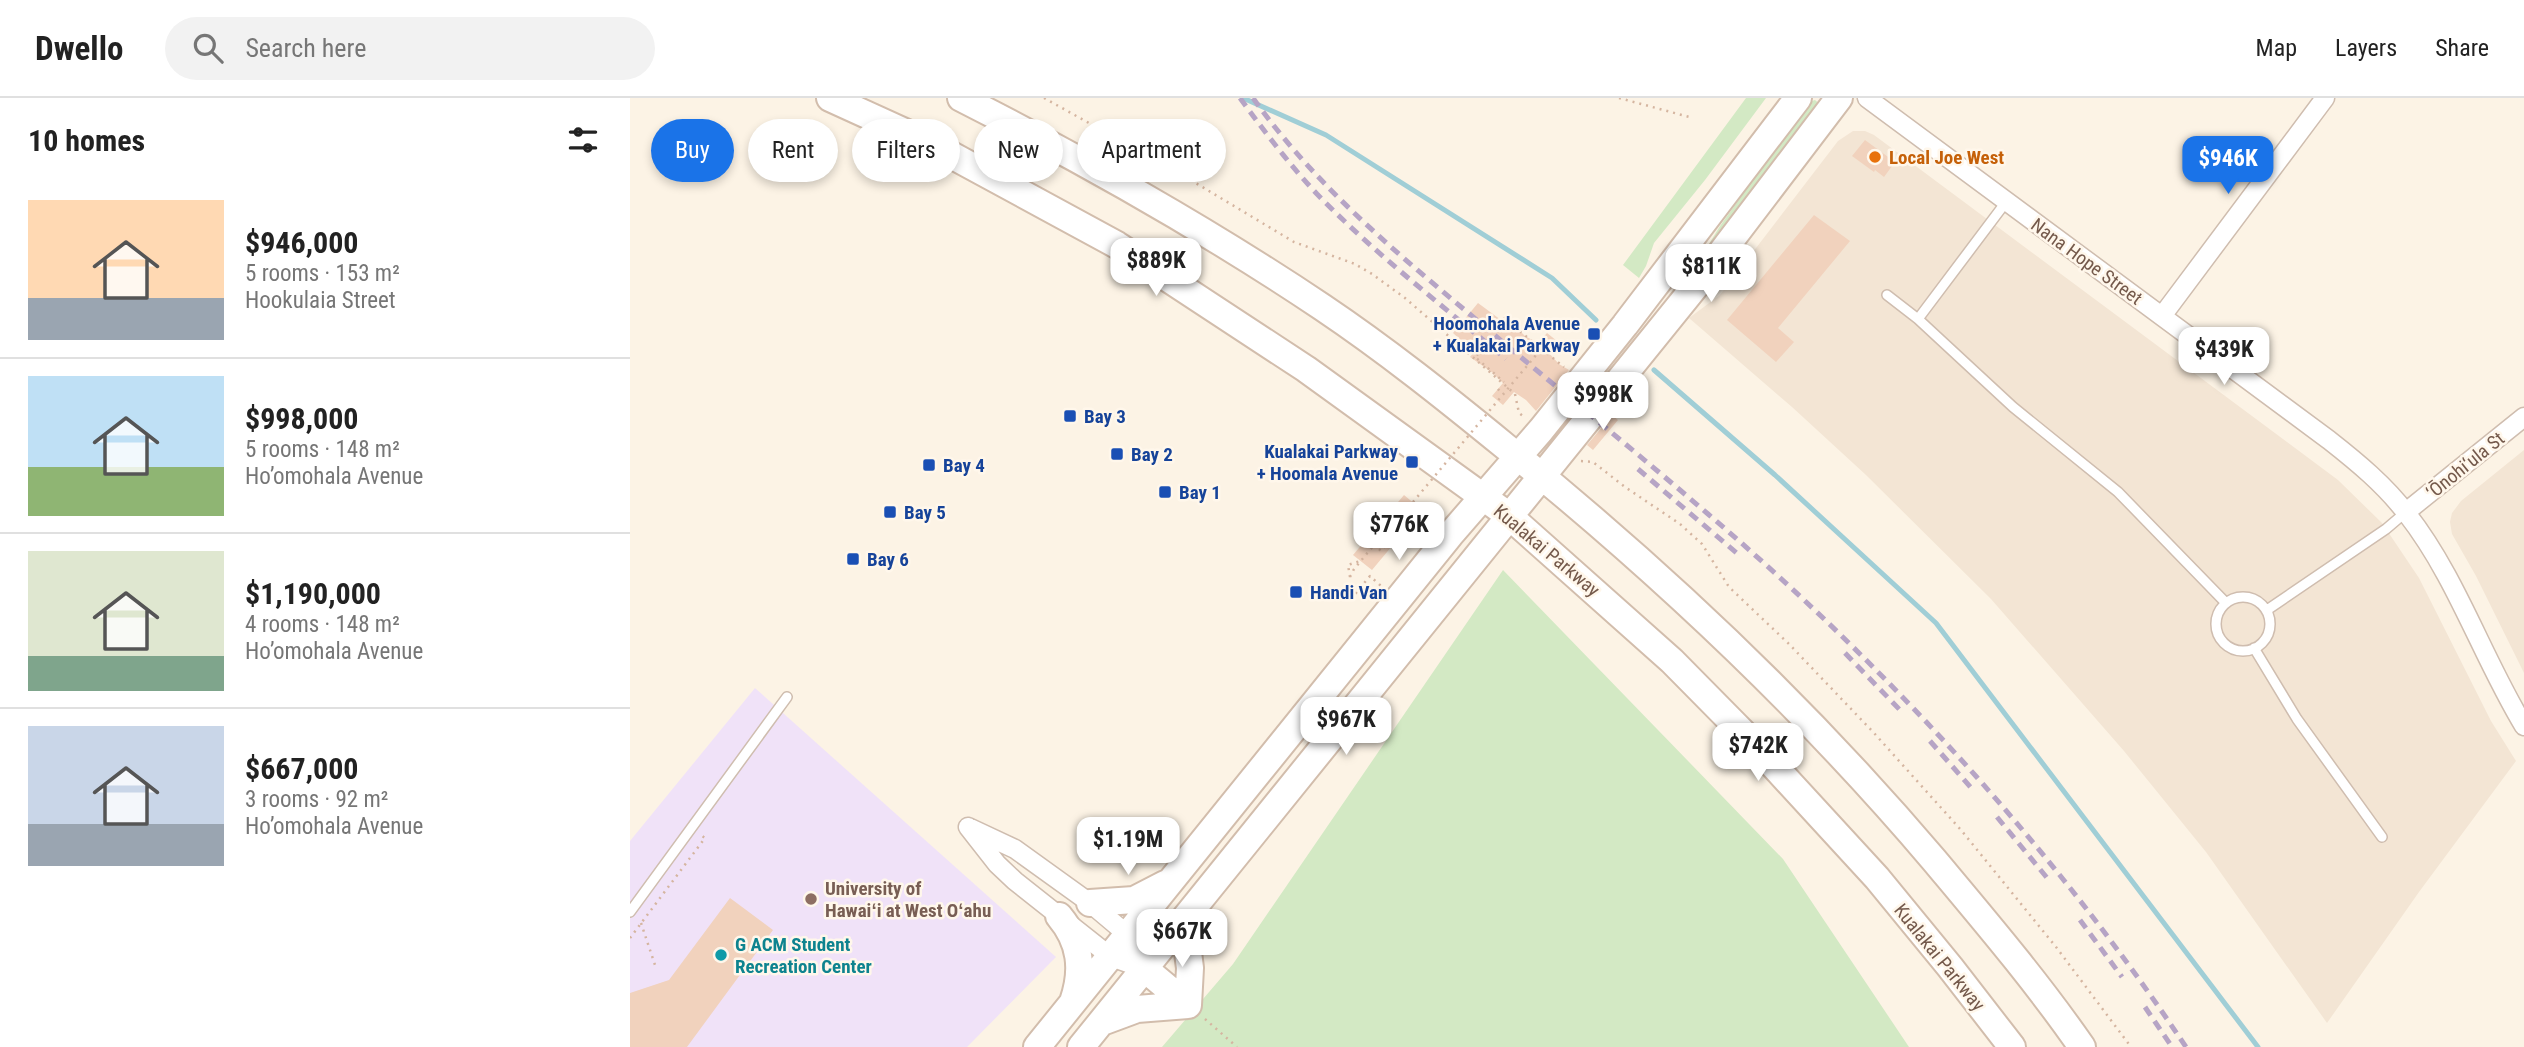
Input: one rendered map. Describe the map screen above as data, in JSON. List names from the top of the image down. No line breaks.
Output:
{"streets":{"main road":["Kualakai Parkway"],"street":["Nana Hope Street","‘Ōnohi‘ula St"]},"crossings":[["Nana Hope Street","‘Ōnohi‘ula St"]],"places":{"other":["Local Joe West","University of Hawaiʻi at West Oʻahu","G ACM Student Recreation Center"],"transit":["Hoomohala Avenue + Kualakai Parkway","Bay 3","Bay 2","Kualakai Parkway + Hoomala Avenue","Bay 4","Bay 1","Bay 5","Bay 6","Handi Van"]},"page":{"header":"Dwello","search":"Search here","nav":["Map","Layers","Share"],"heading":"10 homes","chip":["Buy","Rent","Filters","New","Apartment"],"price":["$946K","$889K","$811K","$439K","$998K","$776K","$967K","$742K","$1.19M","$667K"],"list":[{"name":"$946,000","note":"5 rooms · 153 m² · Hookulaia Street"},{"name":"$998,000","note":"5 rooms · 148 m² · Ho’omohala Avenue"},{"name":"$1,190,000","note":"4 rooms · 148 m² · Ho’omohala Avenue"},{"name":"$667,000","note":"3 rooms · 92 m² · Ho’omohala Avenue"}]}}
